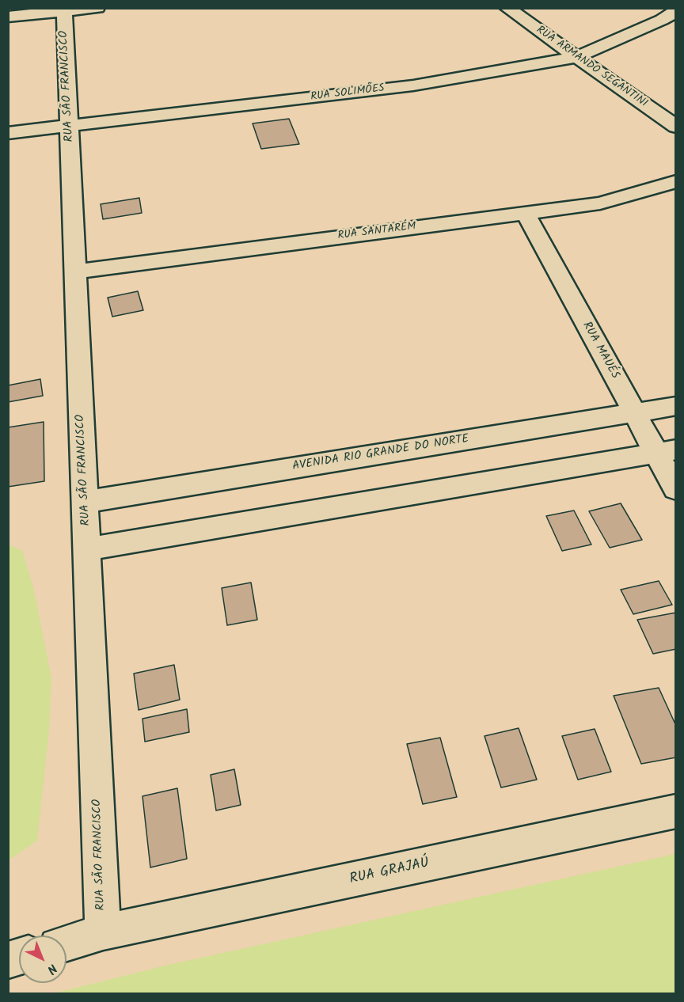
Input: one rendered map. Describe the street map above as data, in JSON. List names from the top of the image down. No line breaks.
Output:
{"streets":{"street":["RUA ARMANDO SEGANTINI","RUA SÃO FRANCISCO","RUA SOLIMÕES","RUA SANTARÉM","RUA MAUÉS","AVENIDA RIO GRANDE DO NORTE","RUA GRAJAÚ"]},"crossings":[["RUA ARMANDO SEGANTINI","RUA SOLIMÕES"],["RUA SÃO FRANCISCO","RUA SOLIMÕES"],["RUA SÃO FRANCISCO","RUA SANTARÉM"],["RUA SÃO FRANCISCO","AVENIDA RIO GRANDE DO NORTE"],["RUA SÃO FRANCISCO","RUA GRAJAÚ"],["RUA SANTARÉM","RUA MAUÉS"],["RUA MAUÉS","AVENIDA RIO GRANDE DO NORTE"]],"north":"bottom right"}
